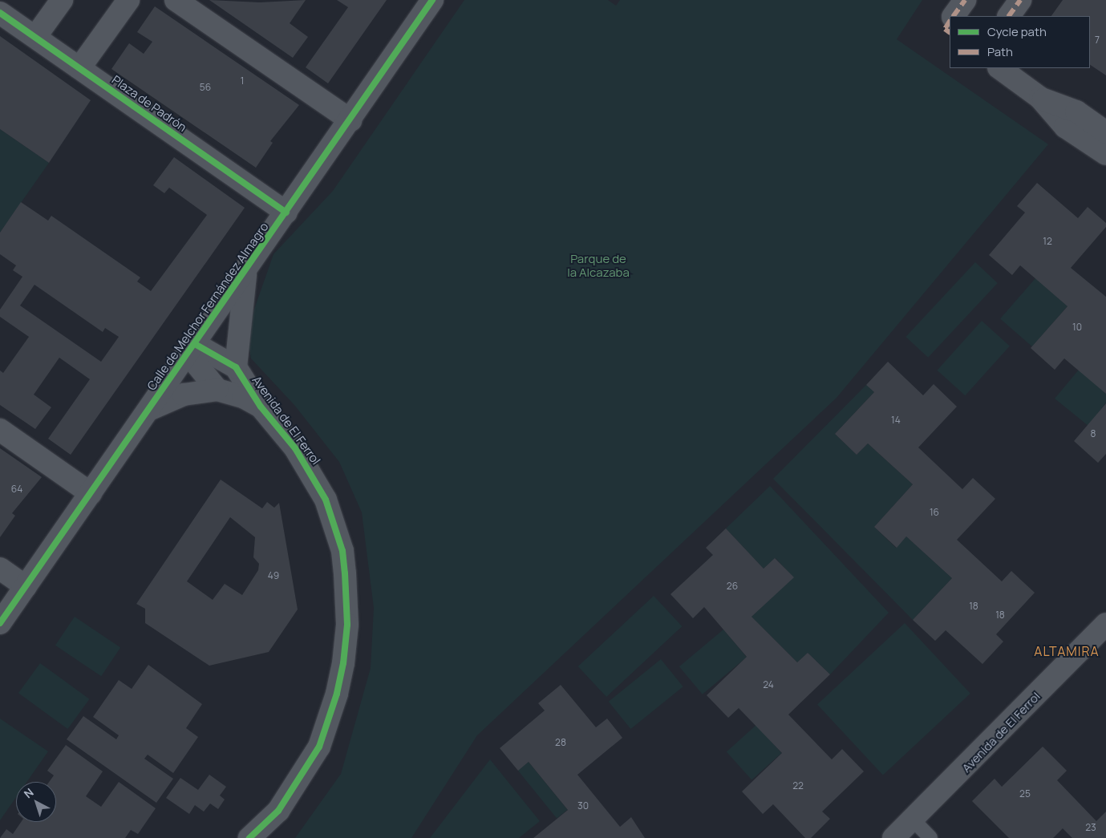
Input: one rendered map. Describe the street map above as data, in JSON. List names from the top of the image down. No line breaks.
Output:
{"streets":{"street":["Plaza de Padrón","Calle de Melchor Fernández Almagro","Avenida de El Ferrol"]},"crossings":[["Plaza de Padrón","Calle de Melchor Fernández Almagro"],["Calle de Melchor Fernández Almagro","Avenida de El Ferrol"]],"districts":["ALTAMIRA"],"parks":["Parque de la Alcazaba"],"house_numbers":["7","1","56","12","10","14","8","64","16","49","26","18","18","24","28","22","25","30","23"],"legend":["Cycle path","Path"],"north":"top left"}
